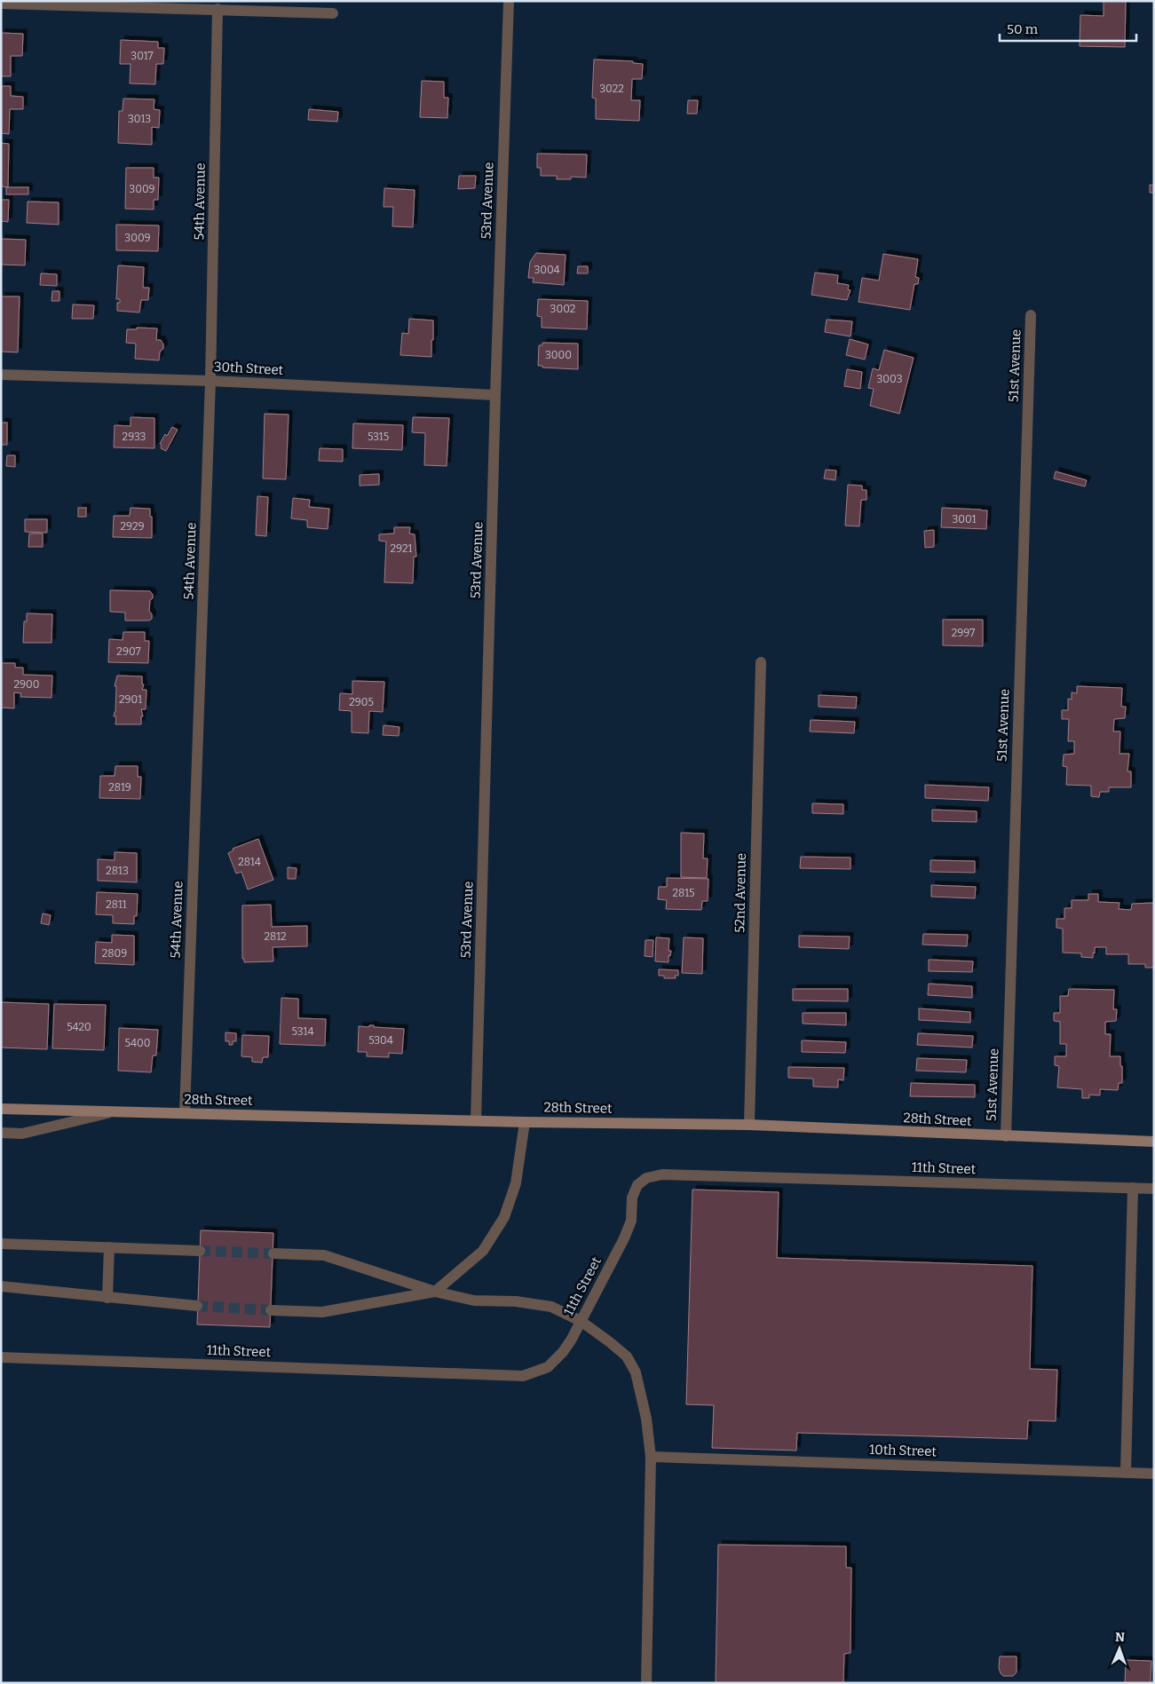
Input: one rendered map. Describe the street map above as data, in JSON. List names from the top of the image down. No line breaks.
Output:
{"streets":{"main road":["28th Street"],"street":["53rd Avenue","54th Avenue","51st Avenue","30th Street","52nd Avenue","11th Street","10th Street"]},"crossings":[["53rd Avenue","30th Street"],["53rd Avenue","28th Street"],["54th Avenue","30th Street"],["54th Avenue","28th Street"],["51st Avenue","28th Street"],["52nd Avenue","28th Street"]],"house_numbers":["3017","3022","3013","3009","3009","3004","3002","3000","3003","2933","5315","3001","2929","2921","2997","2907","2900","2901","2905","2819","2814","2813","2815","2811","2812","2809","5420","5314","5304","5400"],"scale_bar":"50 m","north":"top"}
